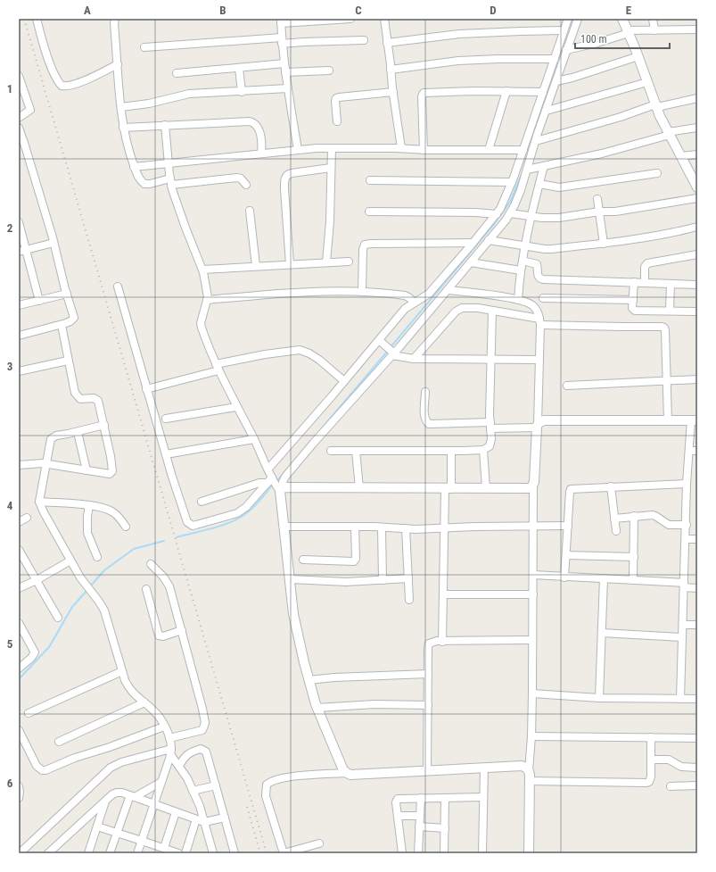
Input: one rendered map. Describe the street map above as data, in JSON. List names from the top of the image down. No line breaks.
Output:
{"scale_bar":"100 m","grid":{"columns":["A","B","C","D","E"],"rows":["1","2","3","4","5","6"]}}
